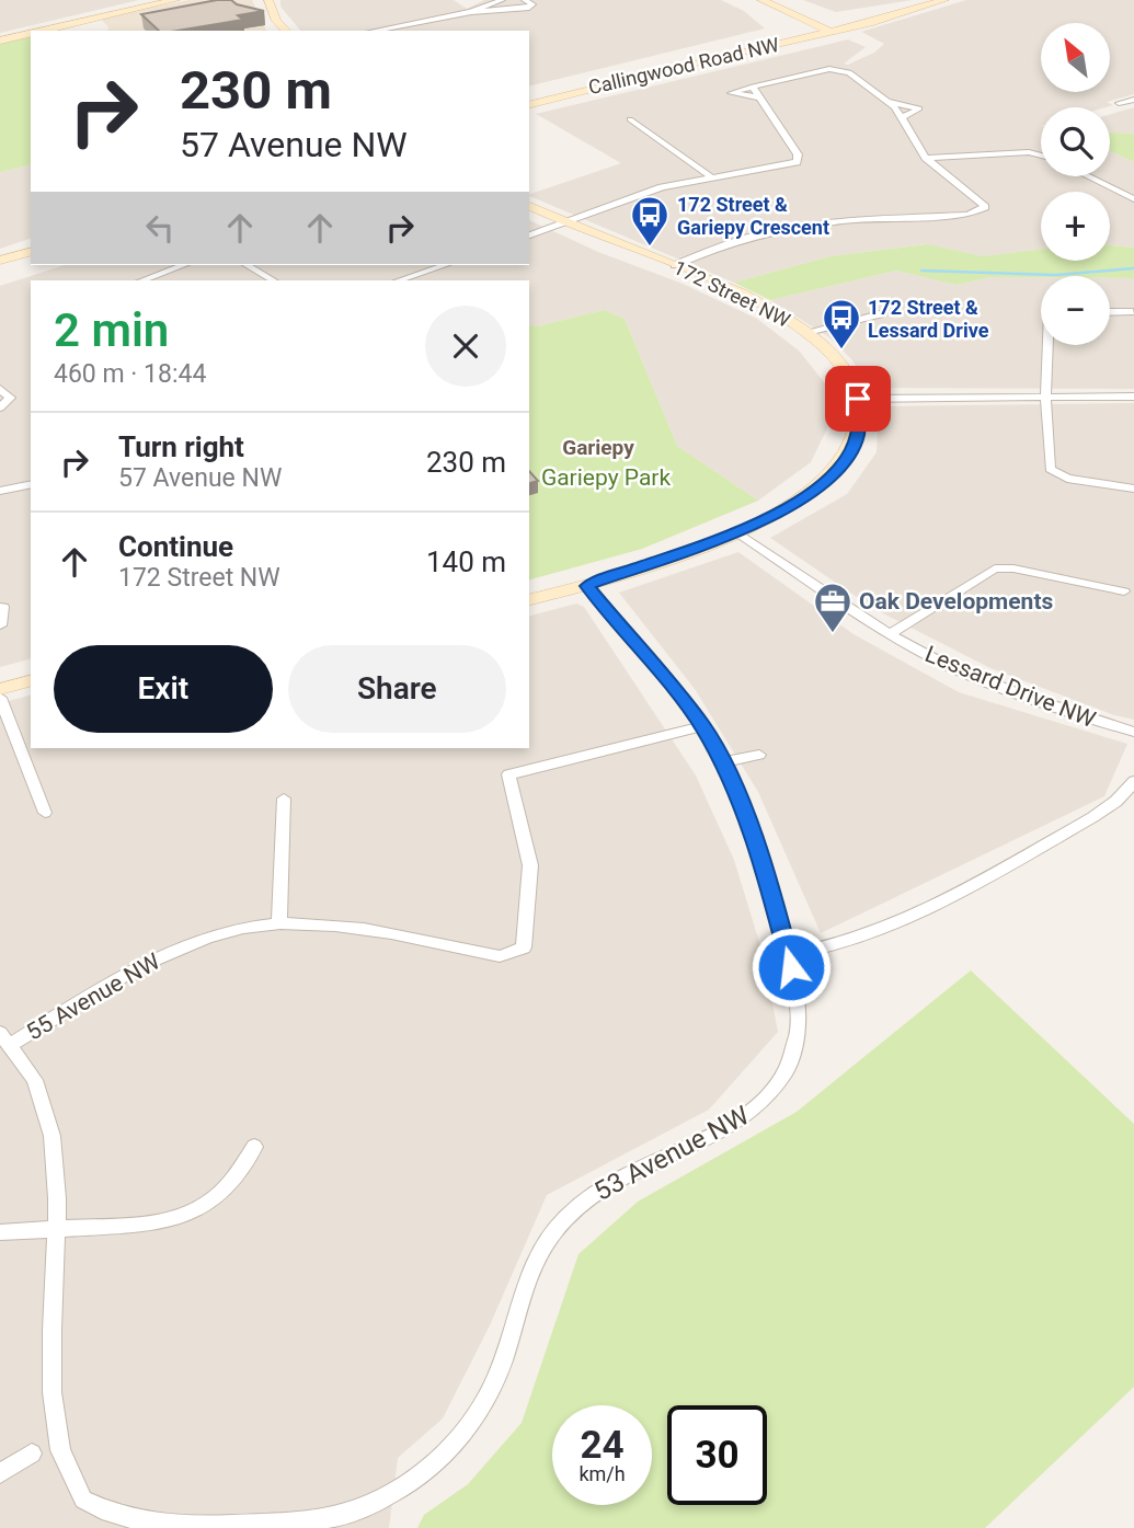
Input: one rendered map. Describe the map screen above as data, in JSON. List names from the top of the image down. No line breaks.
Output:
{"streets":{"street":["Callingwood Road NW","172 Street NW","Lessard Drive NW","55 Avenue NW","53 Avenue NW"]},"districts":["Gariepy"],"parks":["Gariepy Park"],"places":{"bus stop":["172 Street & Gariepy Crescent","172 Street & Lessard Drive"],"office":["Oak Developments"]},"north":"top left","page":{"map_buttons":["+","−"],"turn":["230 m","57 Avenue NW"],"heading":["2 min","460 m · 18:44"],"list":[{"name":"Turn right","note":"57 Avenue NW","value":"230 m"},{"name":"Continue","note":"172 Street NW","value":"140 m"}],"buttons":["Exit","Share"],"speed":"24 km/h","limit":"30"}}
